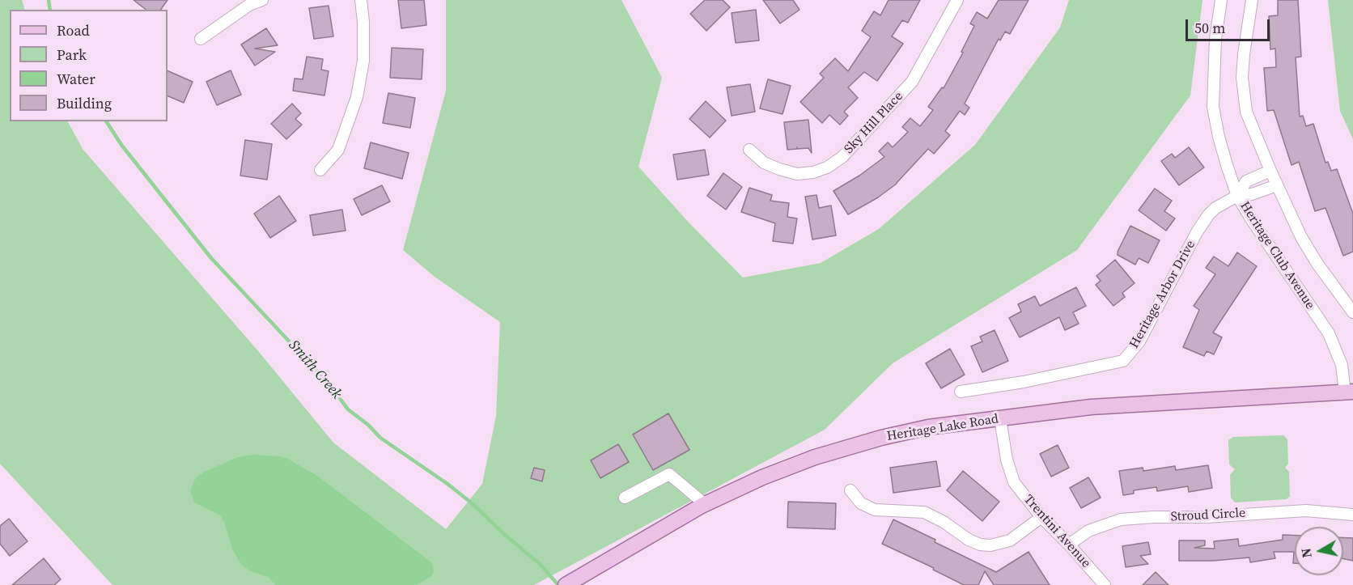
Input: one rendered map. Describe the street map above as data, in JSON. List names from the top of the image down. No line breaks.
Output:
{"streets":{"main road":["Heritage Lake Road"],"street":["Sky Hill Place","Heritage Club Avenue","Heritage Arbor Drive","Stroud Circle","Trentini Avenue"]},"crossings":[["Heritage Club Avenue","Heritage Arbor Drive"],["Heritage Club Avenue","Heritage Lake Road"],["Heritage Lake Road","Trentini Avenue"],["Stroud Circle","Trentini Avenue"]],"water":["Smith Creek"],"legend":["Road","Park","Water","Building"],"scale_bar":"50 m","north":"left"}
